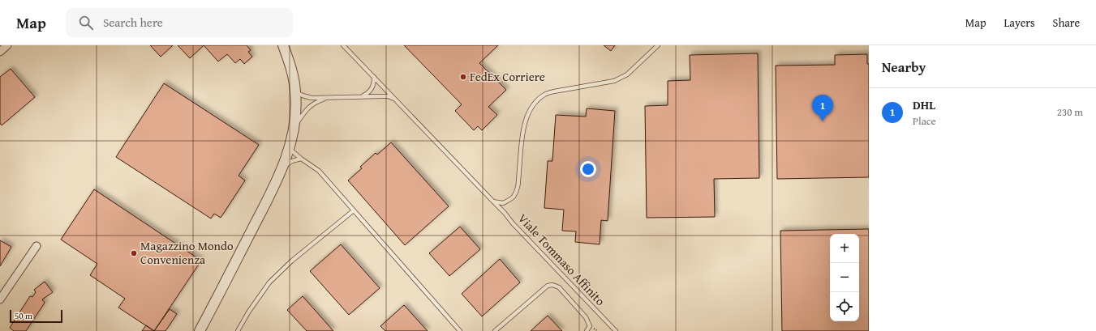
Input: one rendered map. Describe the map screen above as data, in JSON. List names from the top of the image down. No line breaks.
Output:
{"streets":{"lane":["Viale Tommaso Affinito"]},"places":["FedEx Corriere","Magazzino Mondo Convenienza"],"scale_bar":"50 m","page":{"header":"Map","search":"Search here","nav":["Map","Layers","Share"],"heading":"Nearby","list":[{"mark":"1","name":"DHL","note":"Place","value":"230 m"}],"pins":"1","map_buttons":["+","−"],"scale":"50 m"}}
